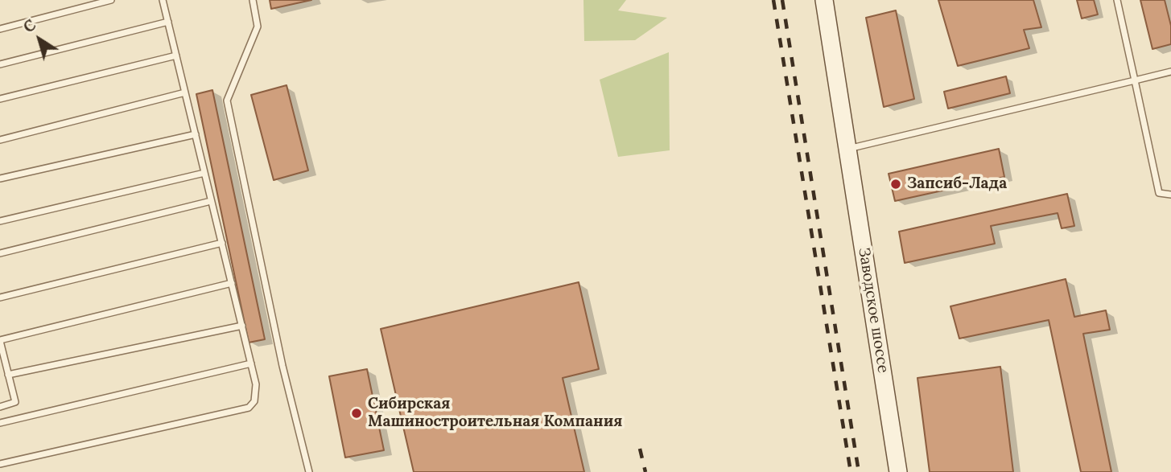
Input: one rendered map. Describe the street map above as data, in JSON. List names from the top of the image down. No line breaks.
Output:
{"streets":{"main road":["Заводское шоссе"]},"places":["Запсиб-Лада","Сибирская Машиностроительная Компания"],"north":"top left"}
